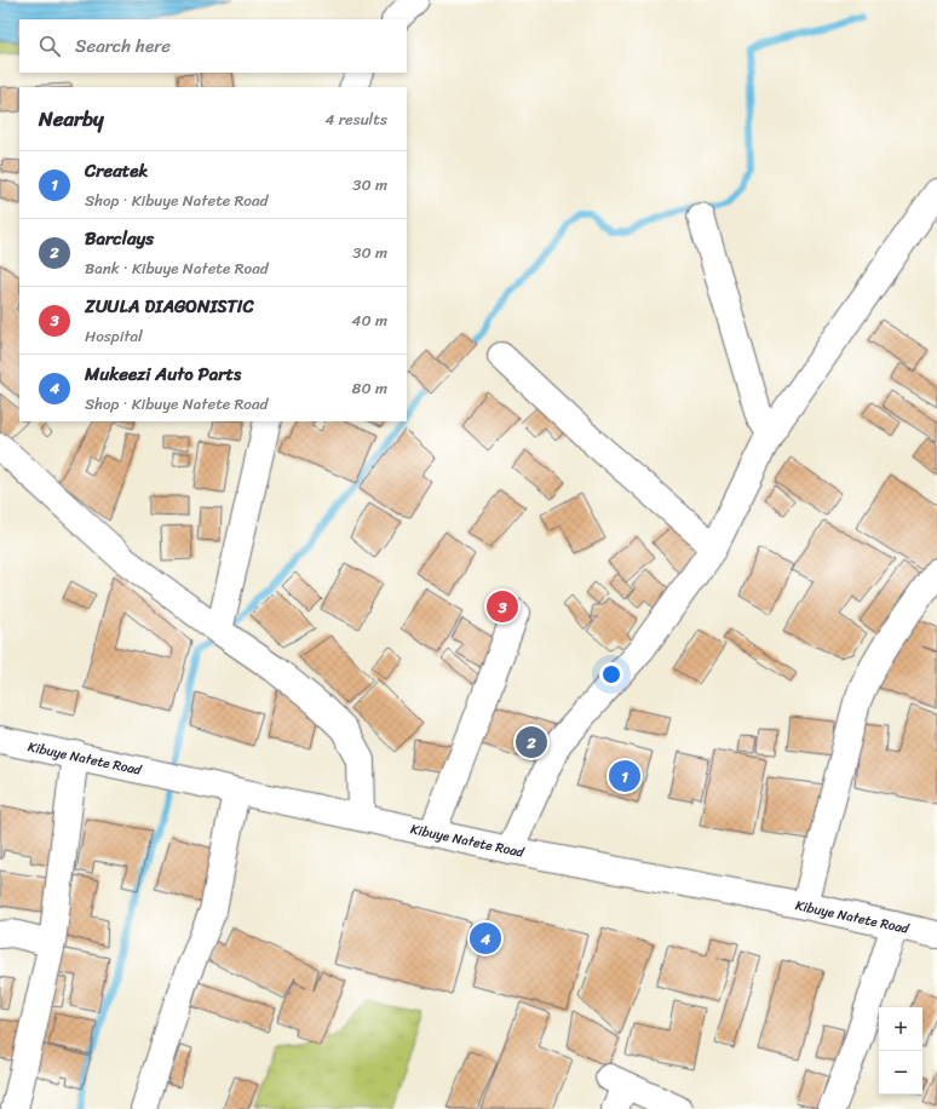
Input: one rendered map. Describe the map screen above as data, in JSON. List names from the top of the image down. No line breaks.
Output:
{"streets":{"street":["Kibuye Natete Road"]},"page":{"search":"Search here","heading":["Nearby","4 results"],"list":[{"mark":"1","name":"Createk","note":"Shop · Kibuye Natete Road","value":"30 m"},{"mark":"2","name":"Barclays","note":"Bank · Kibuye Natete Road","value":"30 m"},{"mark":"3","name":"ZUULA DIAGONISTIC","note":"Hospital","value":"40 m"},{"mark":"4","name":"Mukeezi Auto Parts","note":"Shop · Kibuye Natete Road","value":"80 m"}],"pins":["3","2","1","4"],"map_buttons":["+","−"]}}
